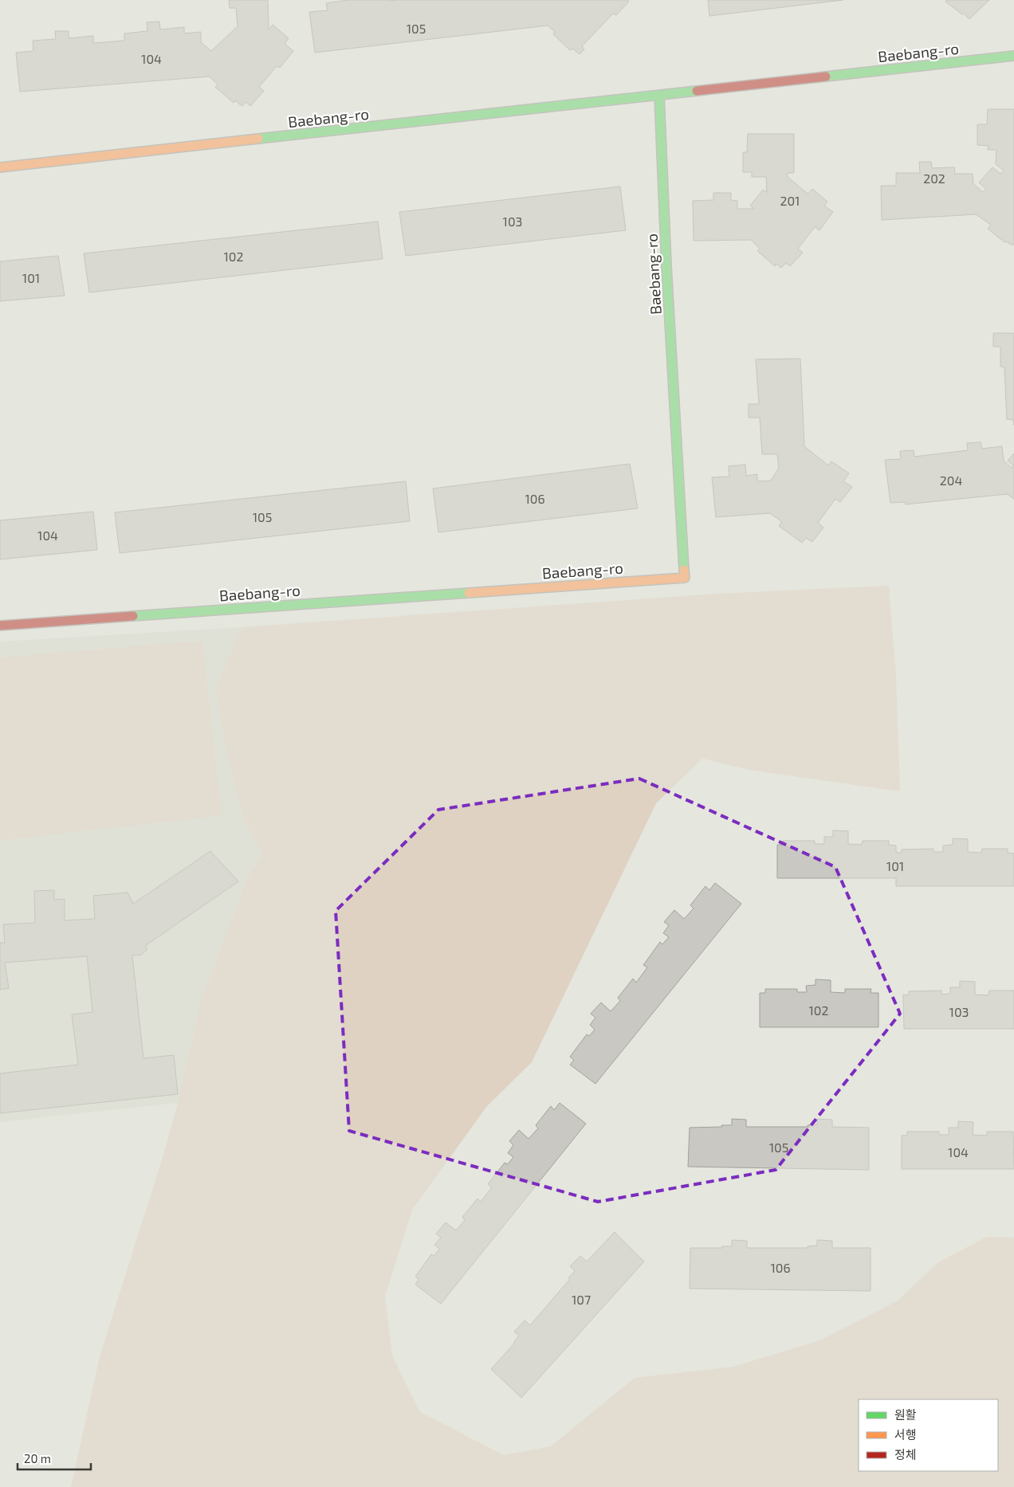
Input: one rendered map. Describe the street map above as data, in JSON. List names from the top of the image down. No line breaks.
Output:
{"streets":{"street":["Baebang-ro"]},"house_numbers":["105","104","202","201","103","102","101","204","106","105","104","101","102","103","105","104","106","107"],"legend":["원활","서행","정체"],"scale_bar":"20 m"}
